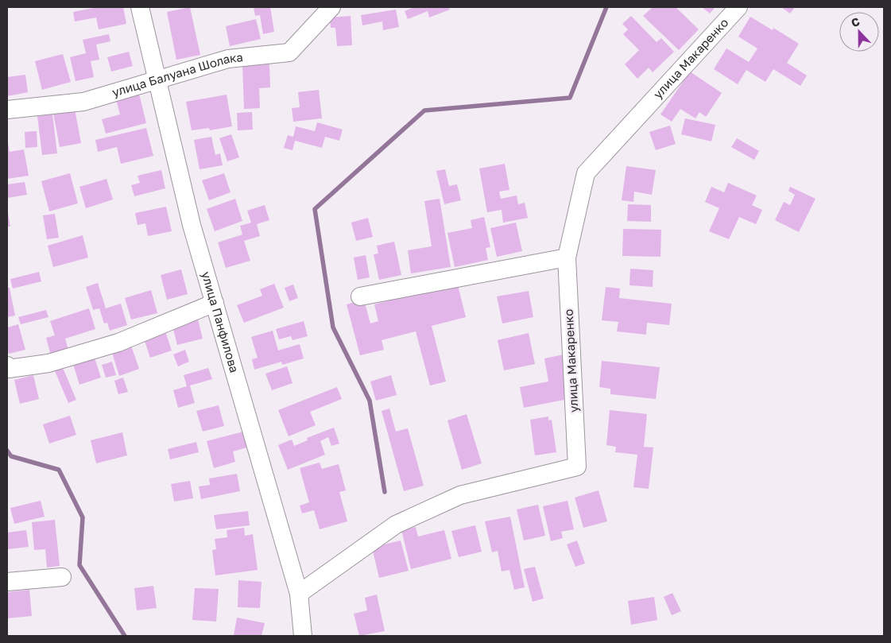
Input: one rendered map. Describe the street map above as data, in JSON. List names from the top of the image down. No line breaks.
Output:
{"streets":{"street":["улица Макаренко","улица Балуана Шолака","улица Панфилова"]},"crossings":[["улица Макаренко","улица Панфилова"],["улица Балуана Шолака","улица Панфилова"]],"north":"top"}
